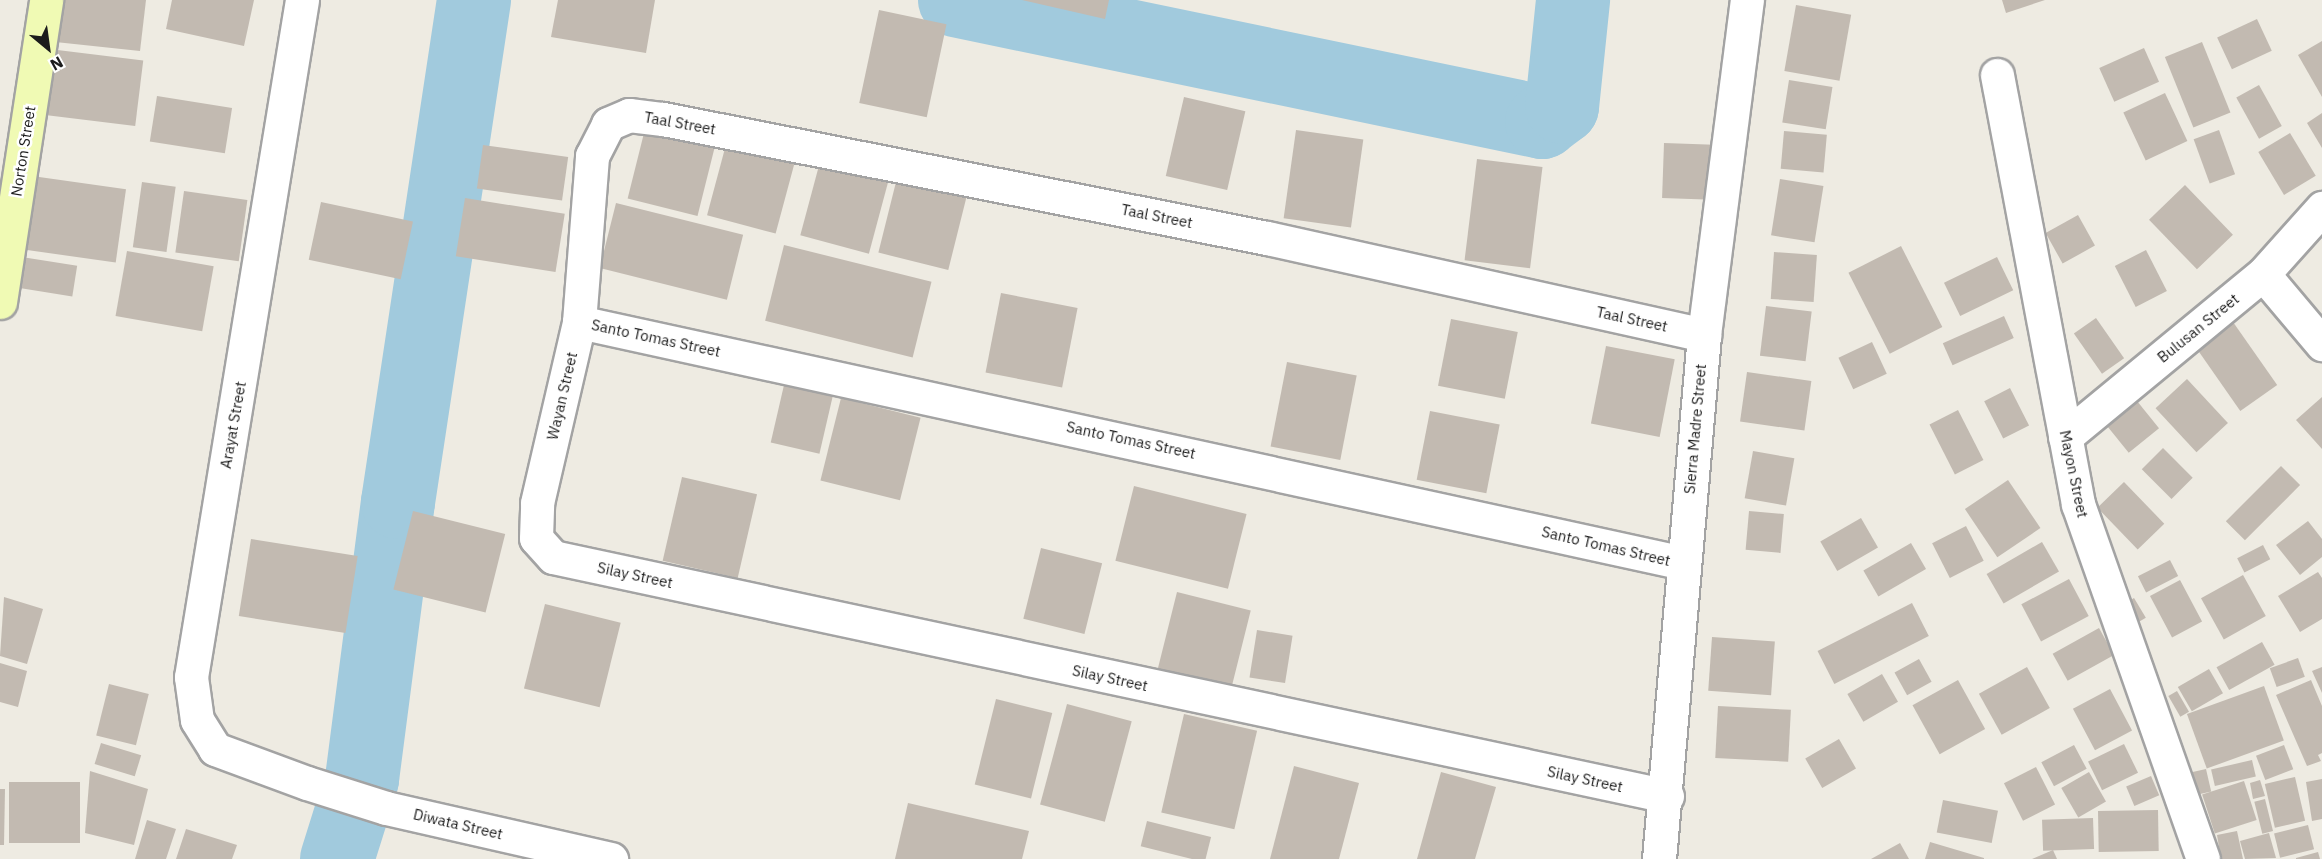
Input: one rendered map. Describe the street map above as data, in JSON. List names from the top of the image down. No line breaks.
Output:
{"streets":{"street":["Taal Street","Norton Street","Bulusan Street","Santo Tomas Street","Wayan Street","Arayat Street","Sierra Madre Street","Mayon Street","Silay Street","Diwata Street"]},"crossings":[["Taal Street","Wayan Street"],["Taal Street","Sierra Madre Street"],["Bulusan Street","Mayon Street"],["Santo Tomas Street","Wayan Street"],["Santo Tomas Street","Sierra Madre Street"],["Wayan Street","Silay Street"],["Arayat Street","Diwata Street"],["Sierra Madre Street","Silay Street"]],"north":"bottom right"}
